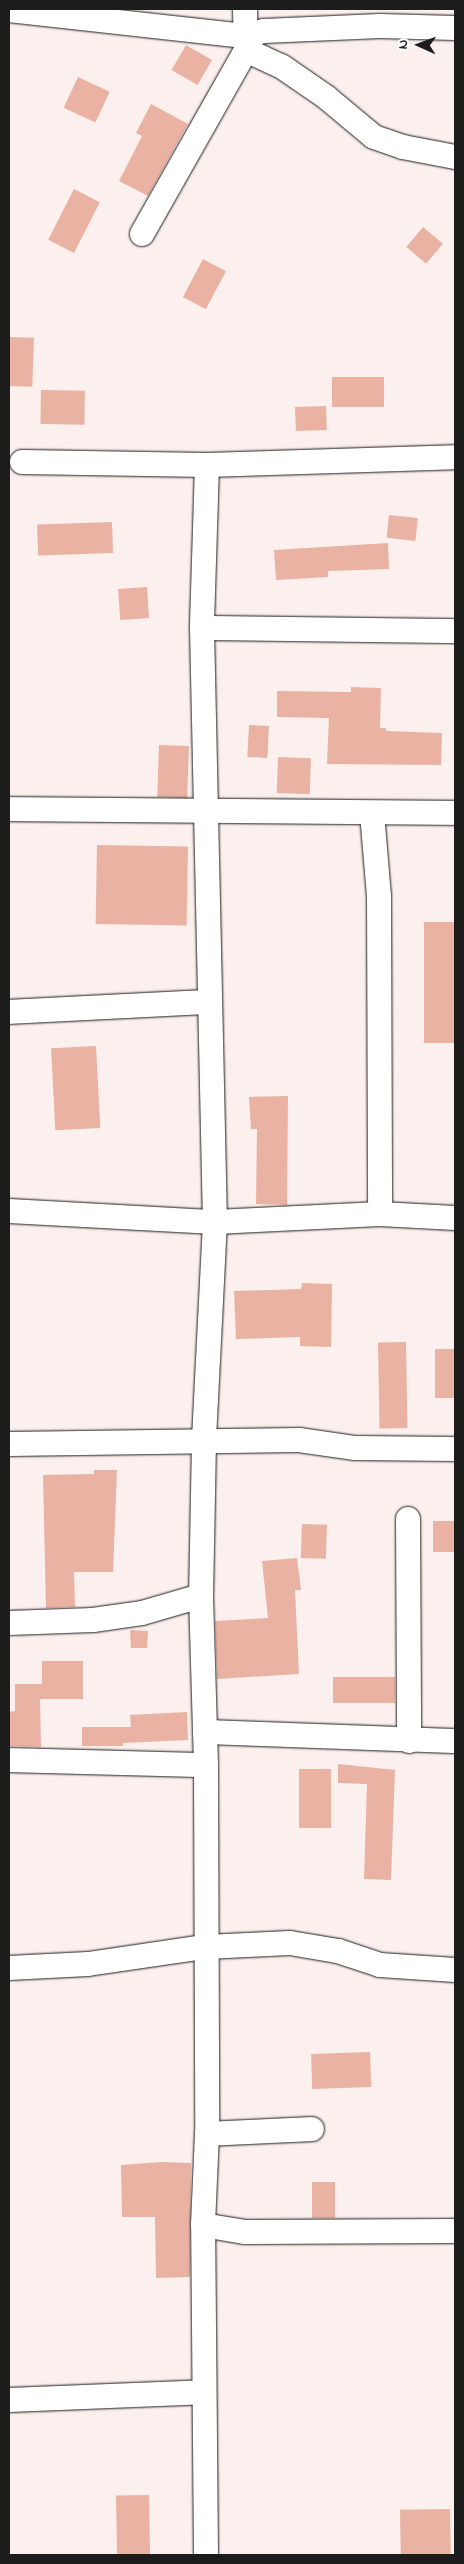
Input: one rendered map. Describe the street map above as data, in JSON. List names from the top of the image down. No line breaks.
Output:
{"north":"left"}
